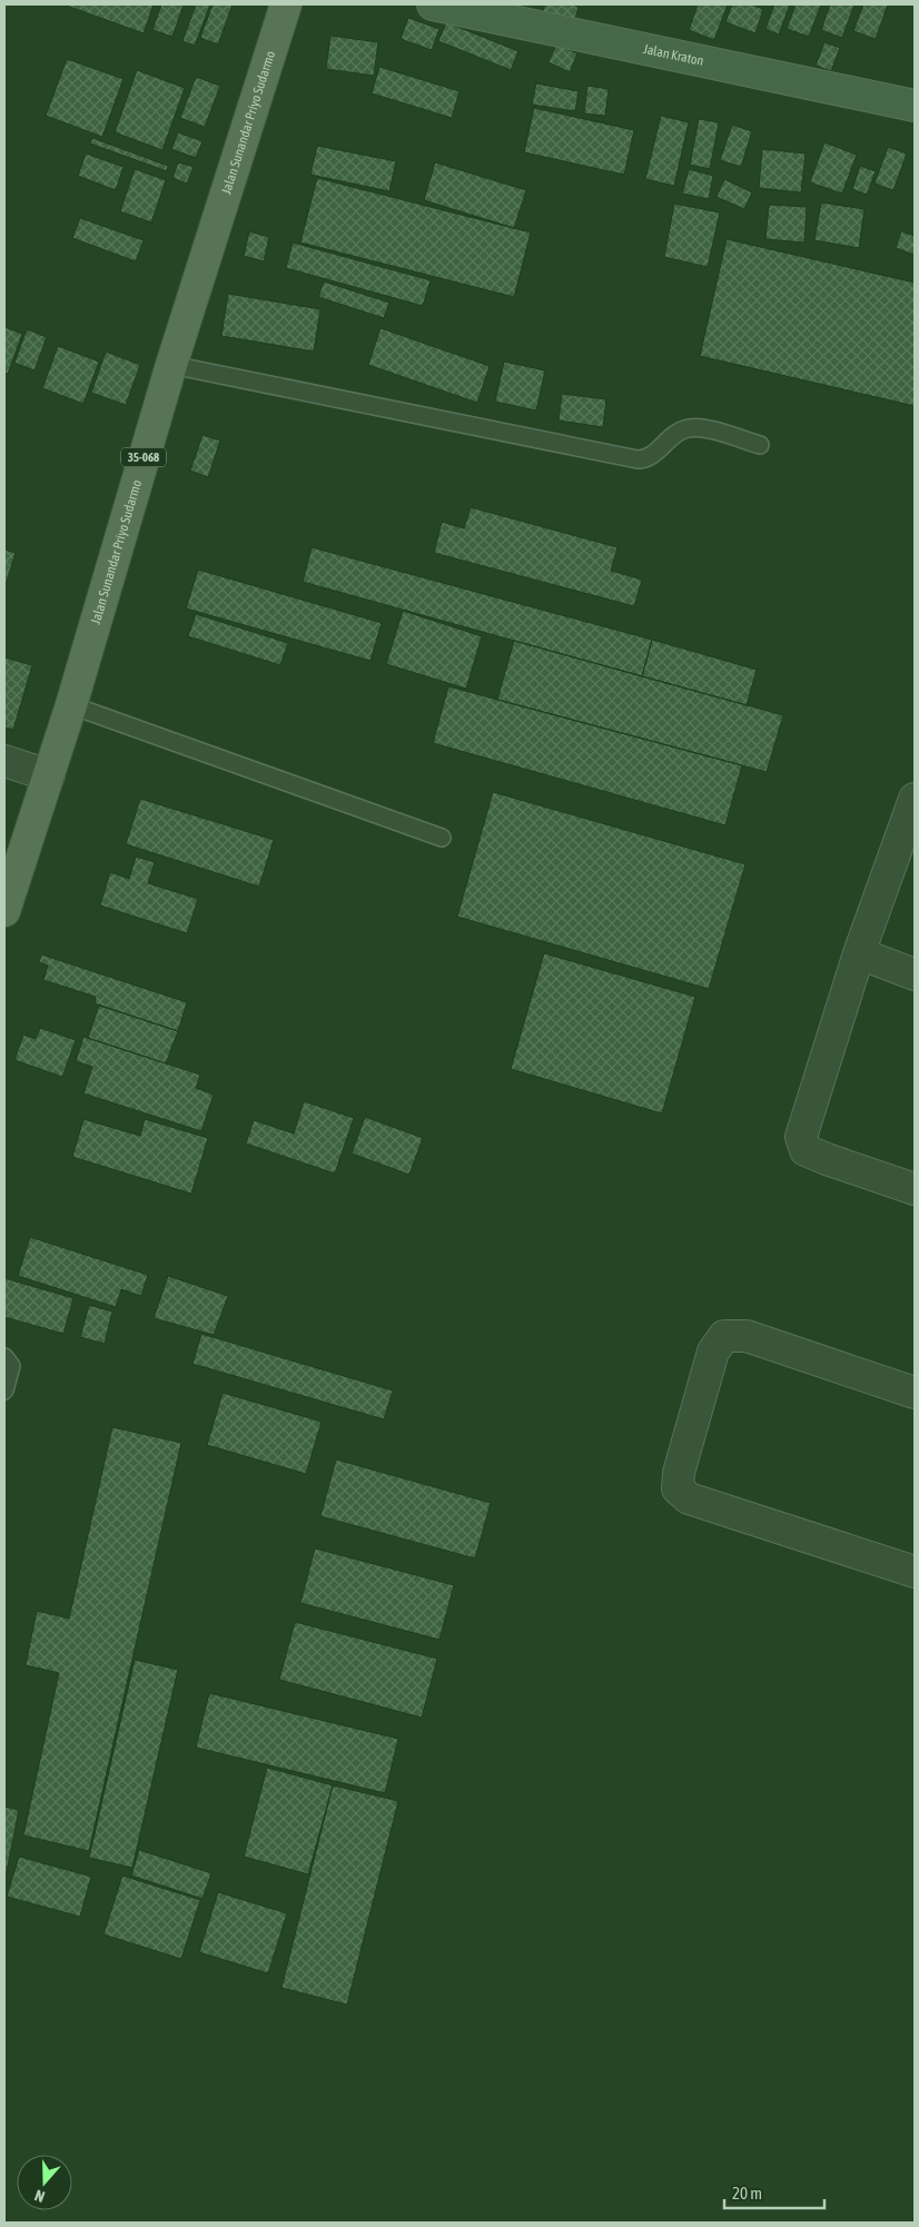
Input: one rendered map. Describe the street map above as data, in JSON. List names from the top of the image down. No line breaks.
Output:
{"streets":{"main road":["Jalan Sunandar Priyo Sudarmo","35-068"],"street":["Jalan Kraton"]},"scale_bar":"20 m","north":"bottom"}
